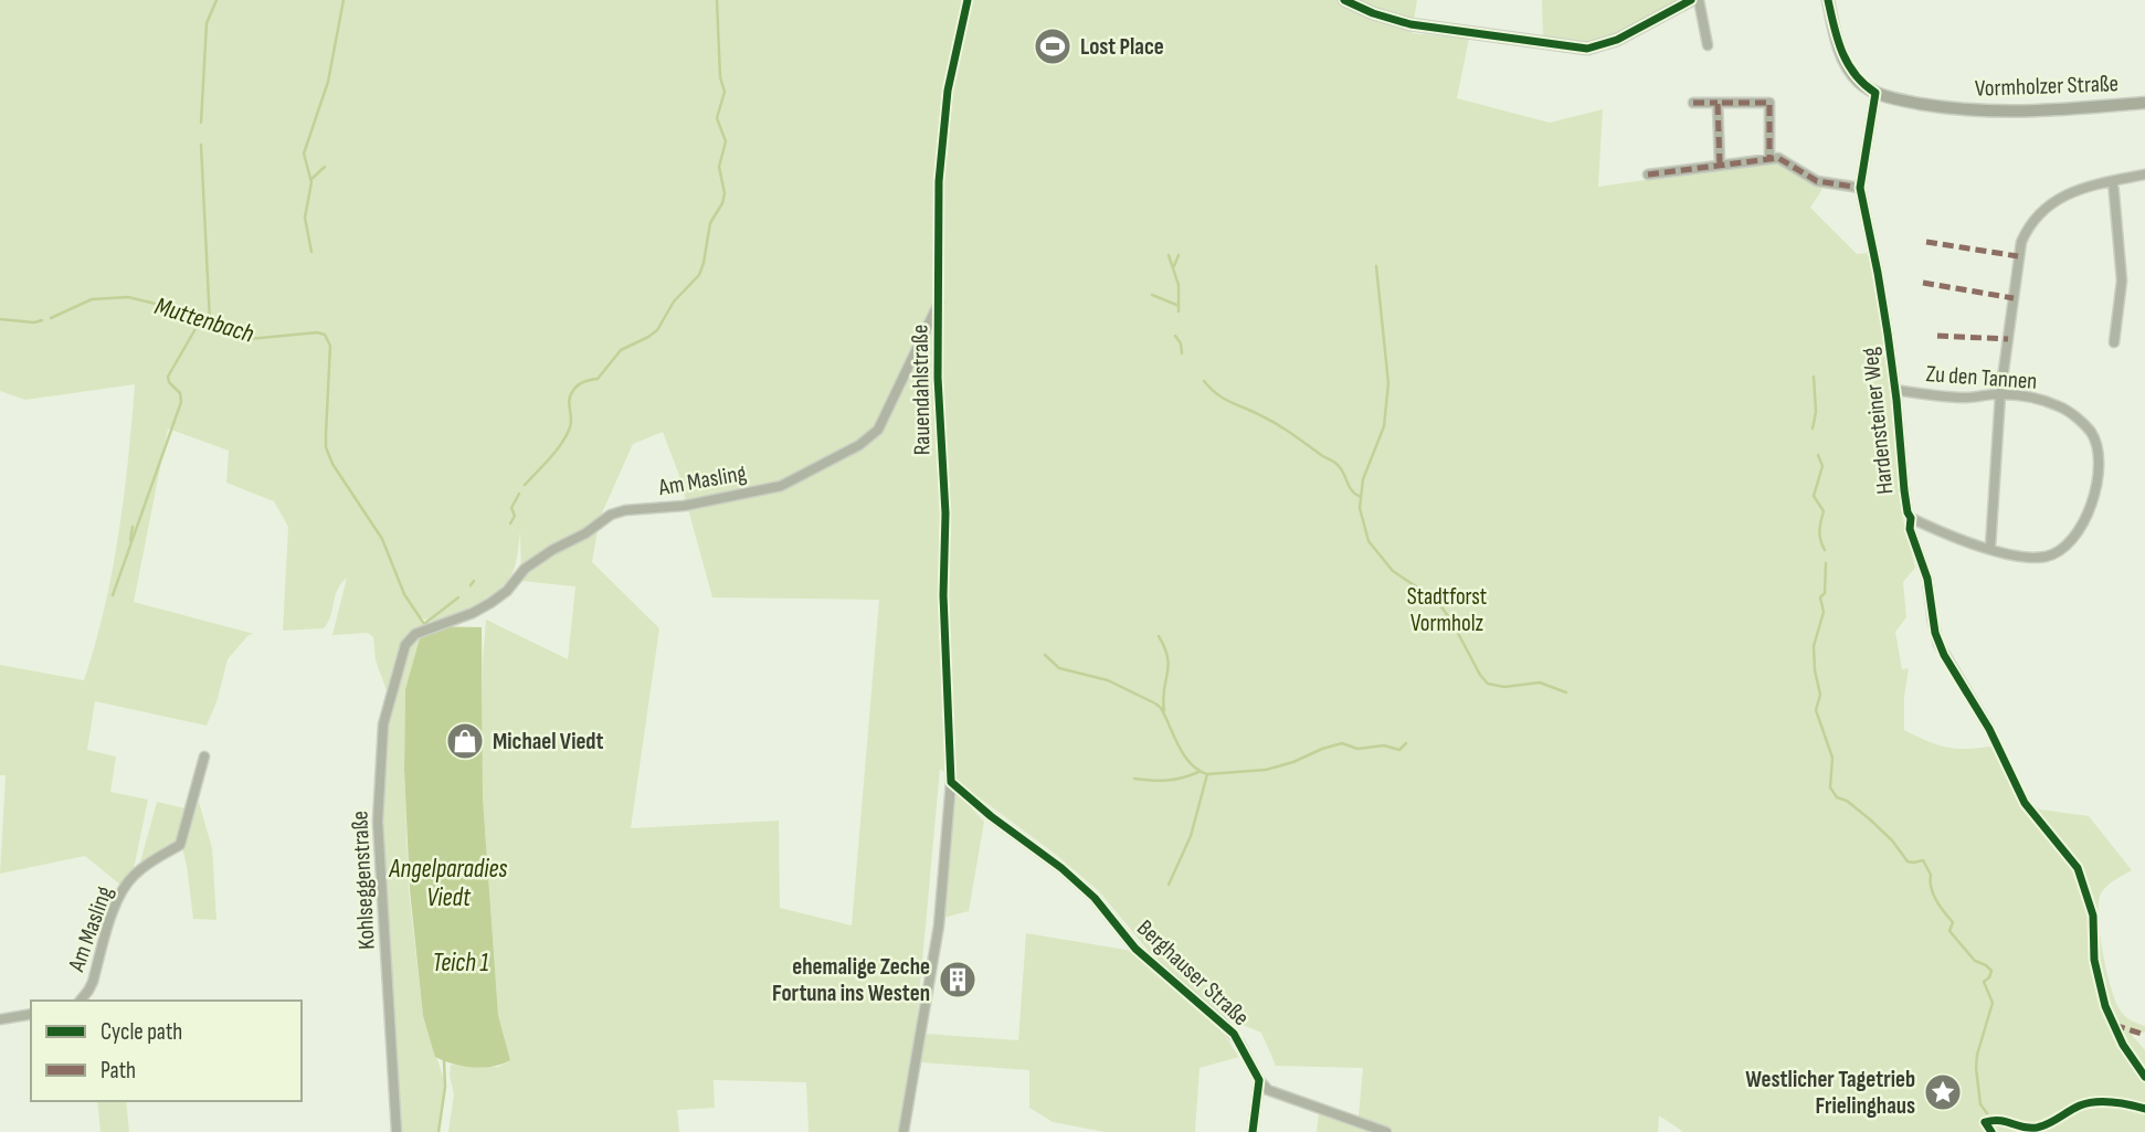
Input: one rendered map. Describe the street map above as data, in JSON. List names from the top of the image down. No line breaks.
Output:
{"streets":{"main road":["Vormholzer Straße"],"street":["Zu den Tannen","Rauendahlstraße","Hardensteiner Weg","Am Masling","Kohlseggenstraße","Berghauser Straße"]},"crossings":[["Vormholzer Straße","Hardensteiner Weg"],["Zu den Tannen","Hardensteiner Weg"],["Rauendahlstraße","Am Masling"],["Rauendahlstraße","Berghauser Straße"],["Am Masling","Kohlseggenstraße"]],"water":["Muttenbach","Angelparadies Viedt","Teich 1"],"parks":["Stadtforst Vormholz"],"places":{"sports":["Lost Place"],"shop":["Michael Viedt"],"building":["ehemalige Zeche Fortuna ins Westen"],"place":["Westlicher Tagetrieb Frielinghaus"]},"legend":["Cycle path","Path"]}
